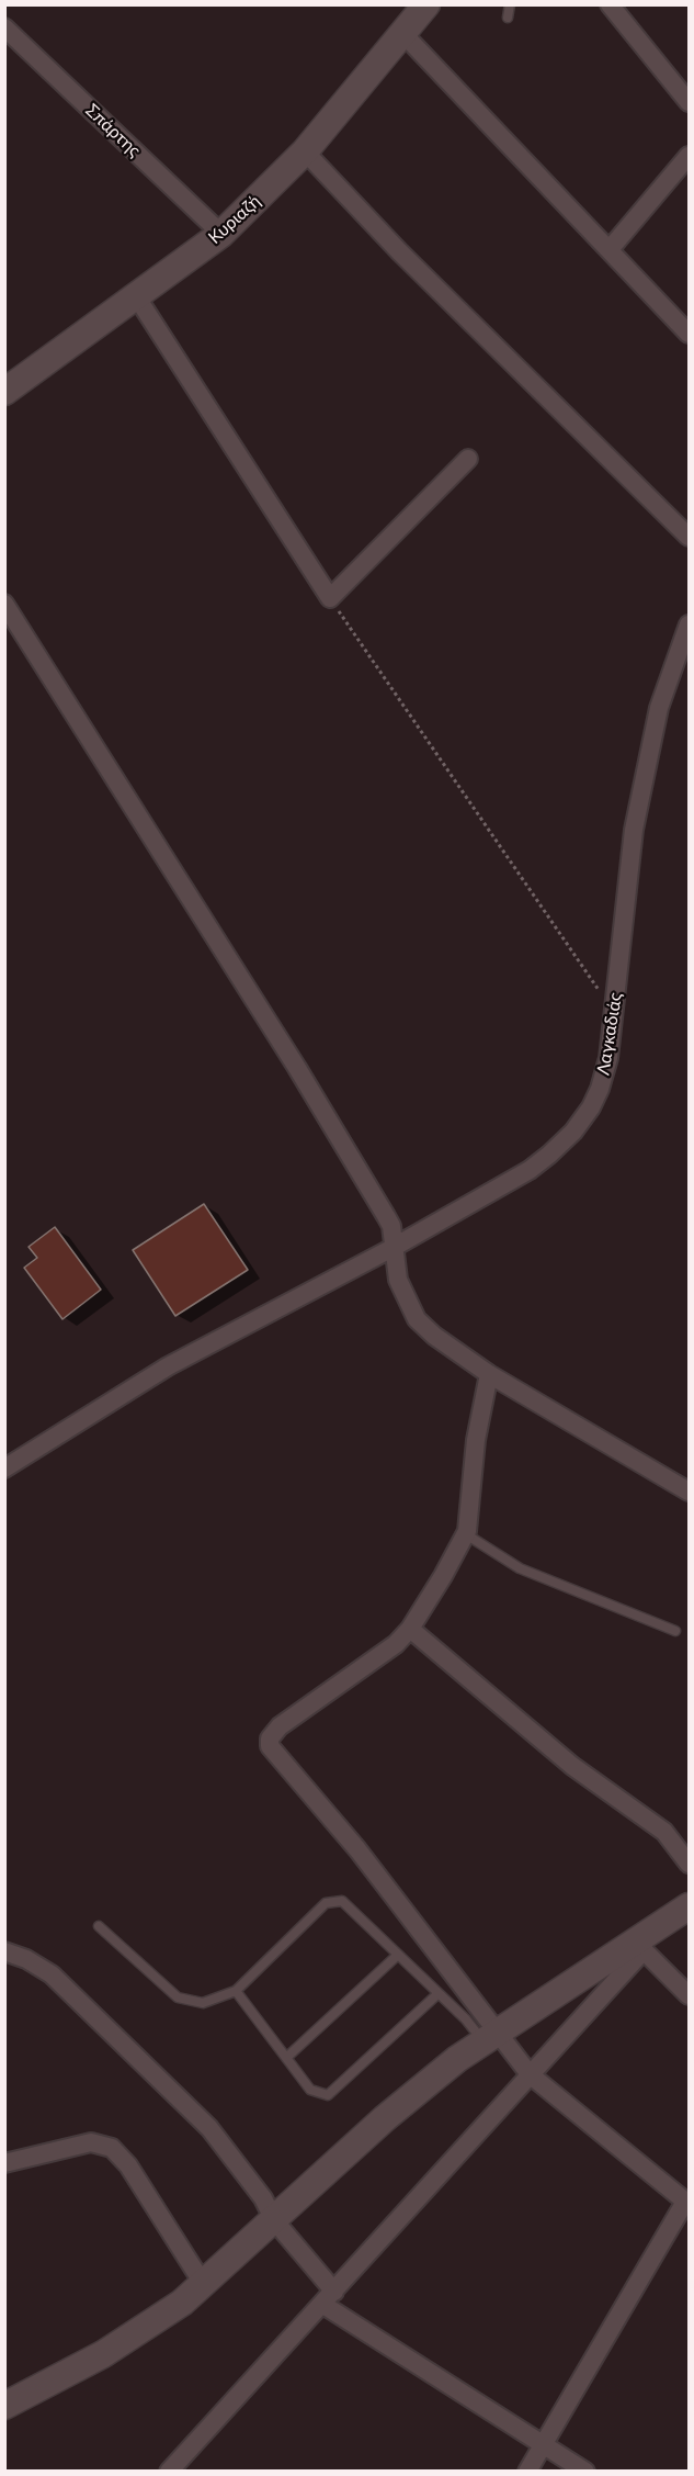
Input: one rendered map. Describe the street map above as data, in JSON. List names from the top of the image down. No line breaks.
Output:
{"streets":{"street":["Σπάρτης","Κυριαζή","Λαγκαδιάς"]},"crossings":[["Σπάρτης","Κυριαζή"]]}
